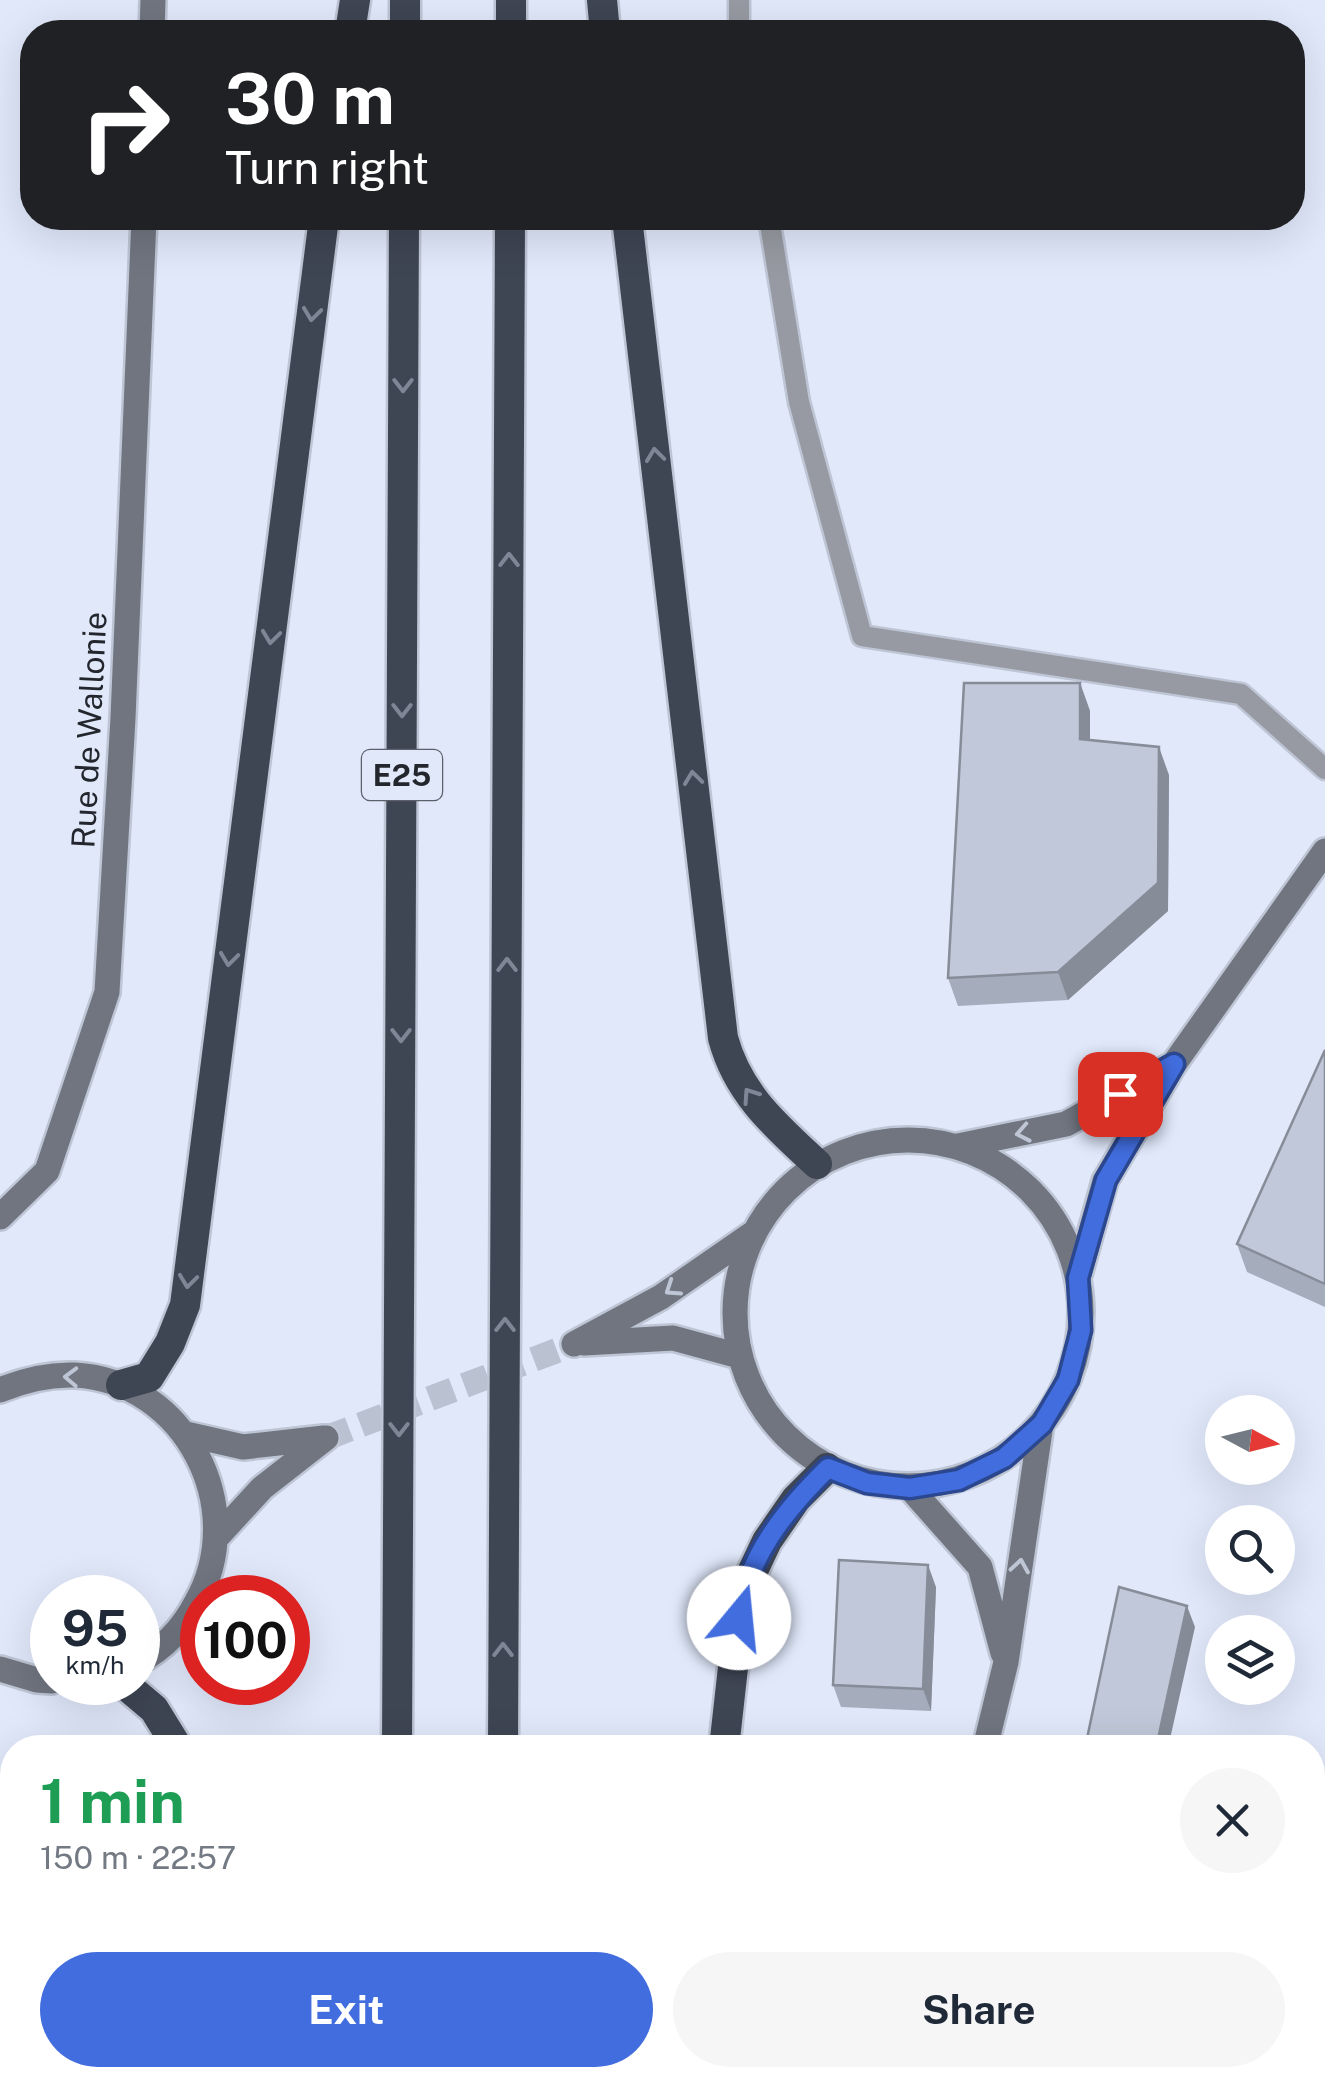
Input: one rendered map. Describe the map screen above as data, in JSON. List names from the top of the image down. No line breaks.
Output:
{"streets":{"highway":["E25"],"street":["Rue de Wallonie"]},"north":"right","page":{"turn":["30 m","Turn right"],"speed":"95 km/h","limit":"100","heading":["1 min","150 m · 22:57"],"buttons":["Exit","Share"]}}
